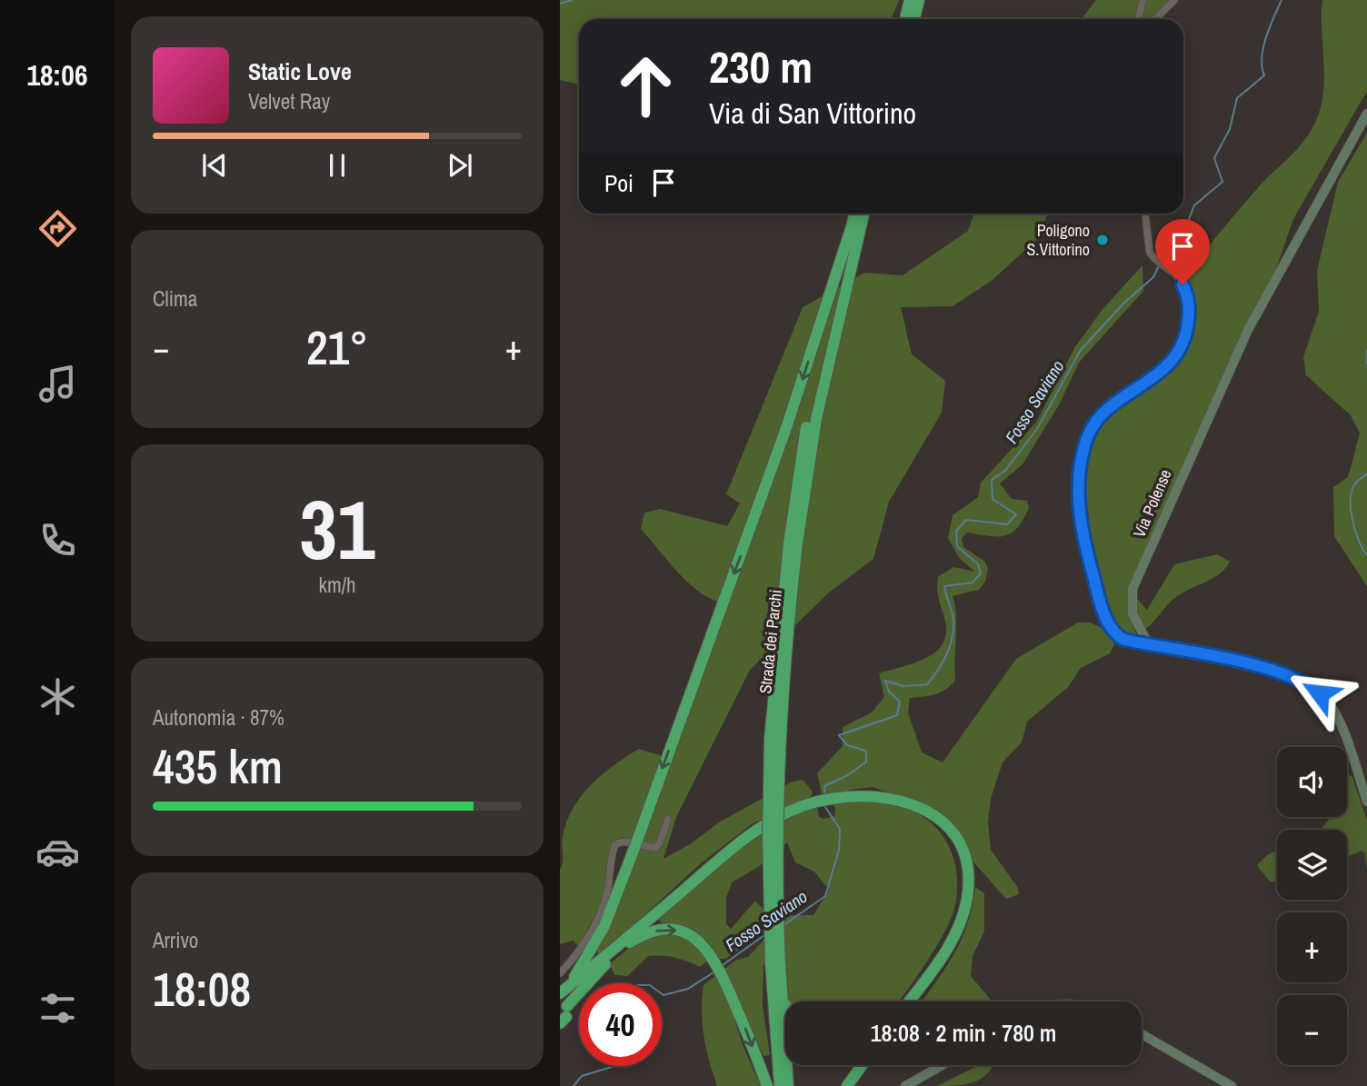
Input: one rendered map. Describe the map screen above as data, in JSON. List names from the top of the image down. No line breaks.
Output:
{"streets":{"highway":["Strada dei Parchi"],"street":["Via Polense"]},"water":["Fosso Saviano"],"places":["Poligono S.Vittorino"],"page":{"tabs":"18:06","turn":["230 m","Via di San Vittorino"],"song":["Static Love","Velvet Ray"],"then":"Poi","tile":["Clima",["31","km/h"],["Autonomia · 87%","435 km"],["Arrivo","18:08"]],"heat":["−","21°","+"],"map_buttons":["+","−"],"limit":"40","trip":"18:08 · 2 min · 780 m"}}
